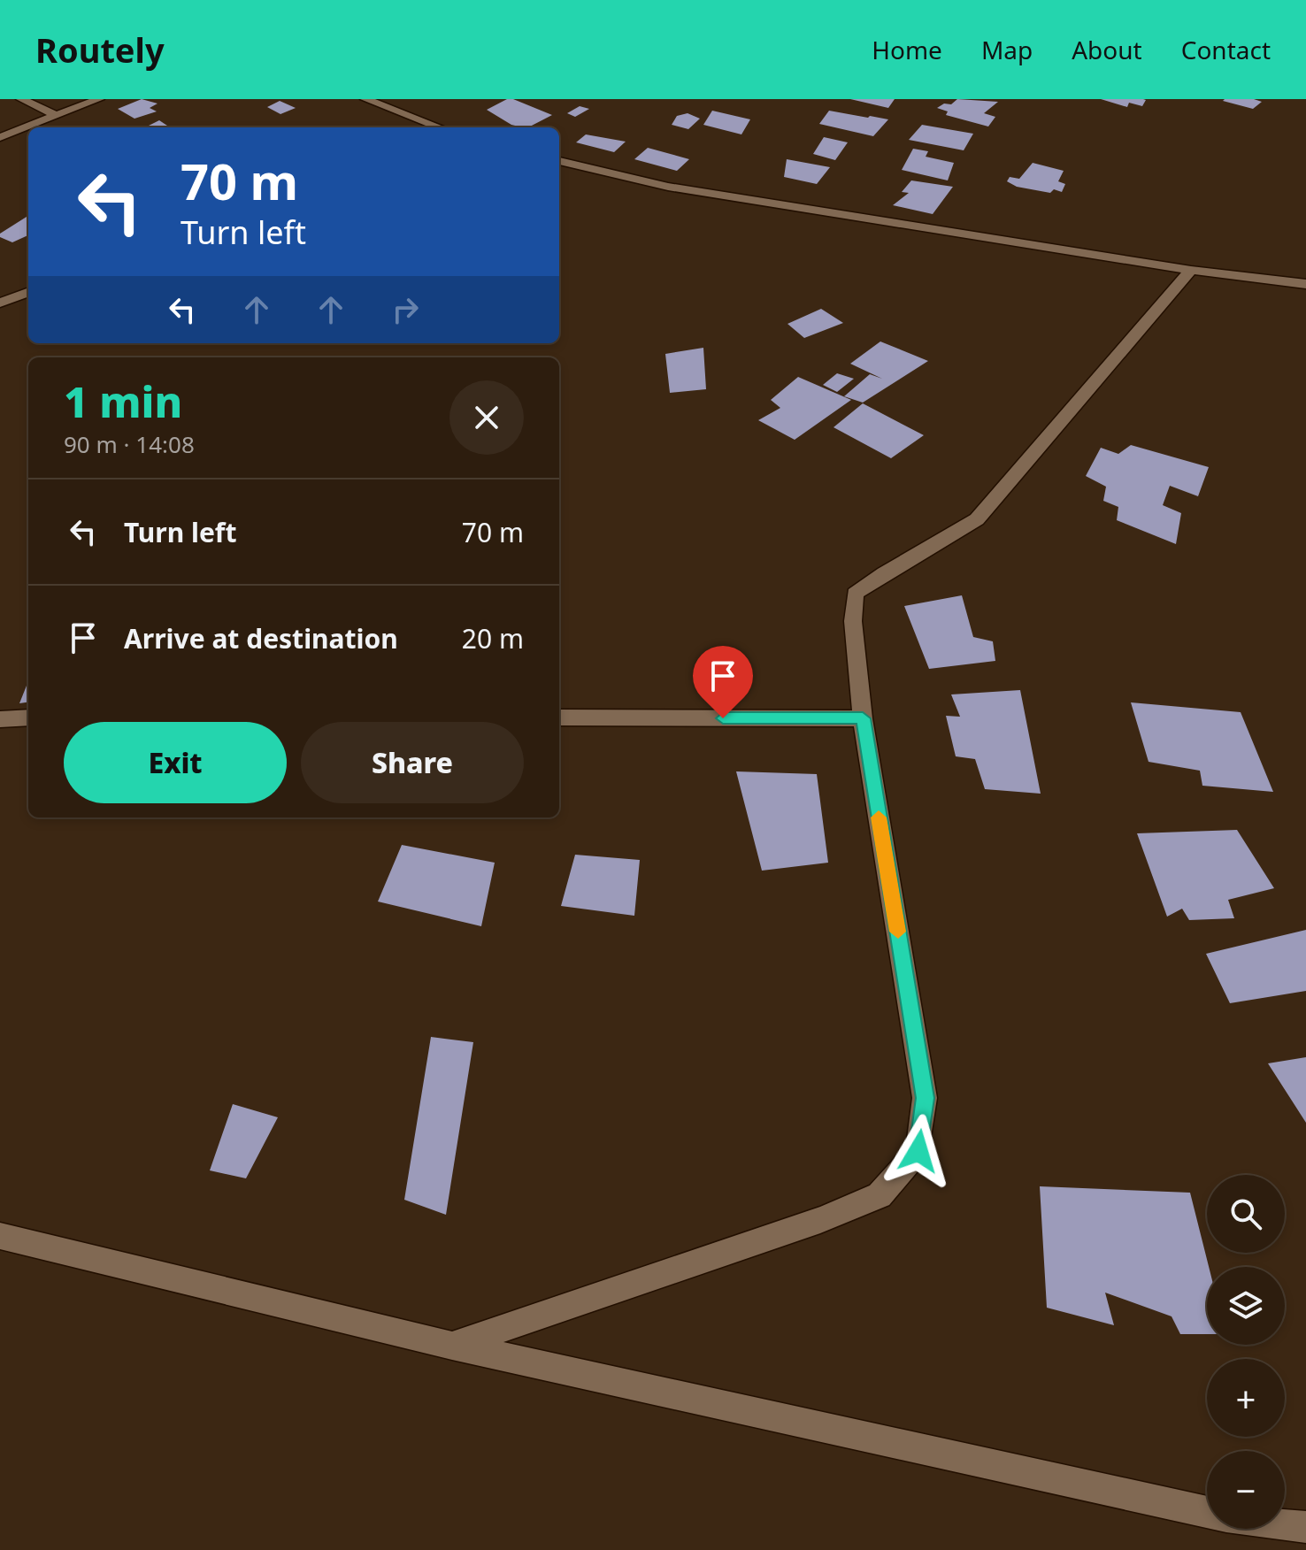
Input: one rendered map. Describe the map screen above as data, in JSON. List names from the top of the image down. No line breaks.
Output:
{"page":{"header":"Routely","nav":["Home","Map","About","Contact"],"turn":["70 m","Turn left"],"heading":["1 min","90 m · 14:08"],"list":[{"name":"Turn left","value":"70 m"},{"name":"Arrive at destination","value":"20 m"}],"buttons":["Exit","Share"],"map_buttons":["+","−"]}}
